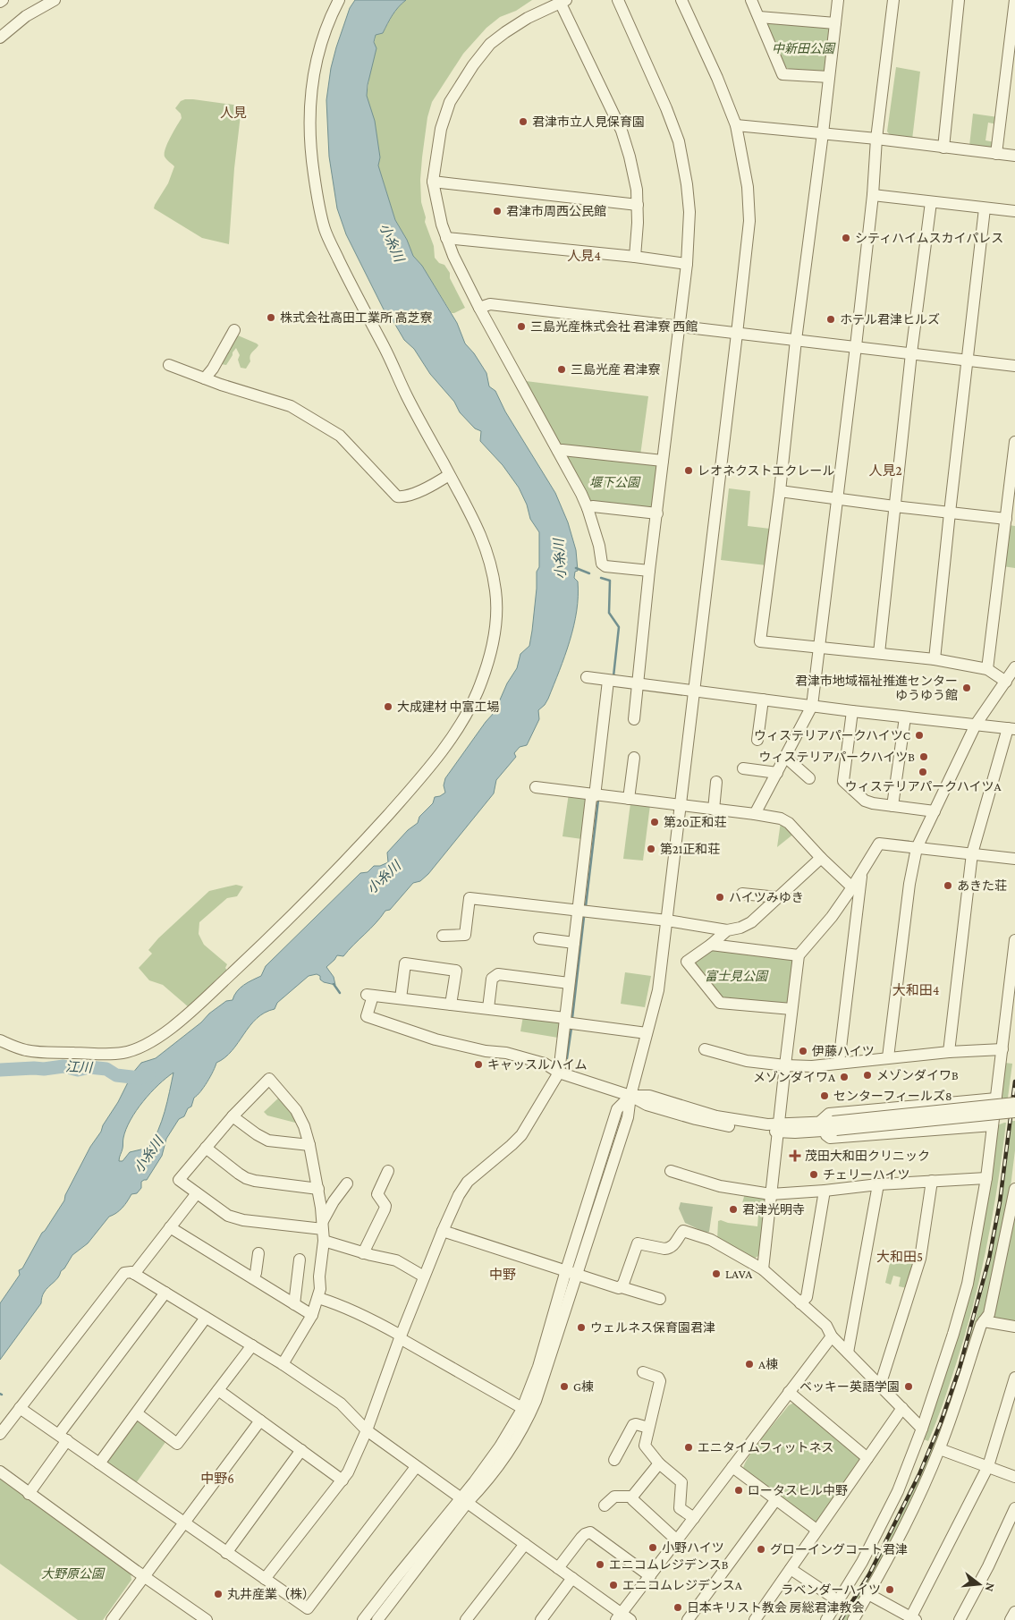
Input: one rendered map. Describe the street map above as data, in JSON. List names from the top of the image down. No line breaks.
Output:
{"districts":["人見","人見4","人見2","大和田4","大和田5","中野","中野6"],"water":["小糸川","江川"],"parks":["中新田公園","堰下公園","富士見公園","大野原公園"],"places":{"other":["君津市立人見保育園","君津市周西公民館","シティハイムスカイパレス","株式会社高田工業所 高芝寮","ホテル君津ヒルズ","三島光産株式会社 君津寮 西館","三島光産 君津寮","レオネクストエクレール","君津市地域福祉推進センター ゆうゆう館","大成建材 中富工場","ウィステリアパークハイツC","ウィステリアパークハイツB","ウィステリアパークハイツA","第20正和荘","第21正和荘","あきた荘","ハイツみゆき","伊藤ハイツ","キャッスルハイム","メゾンダイワB","メゾンダイワA","センターフィールズ8","チェリーハイツ","君津光明寺","LAVA","ウェルネス保育園君津","A棟","G棟","ベッキー英語学園","エニタイムフィットネス","ロータスヒル中野","小野ハイツ","グローイングコート君津","エニコムレジデンスB","エニコムレジデンスA","ラベンダーハイツ","丸井産業（株）","日本キリスト教会 房総君津教会"],"health":["茂田大和田クリニック"]},"north":"right"}
